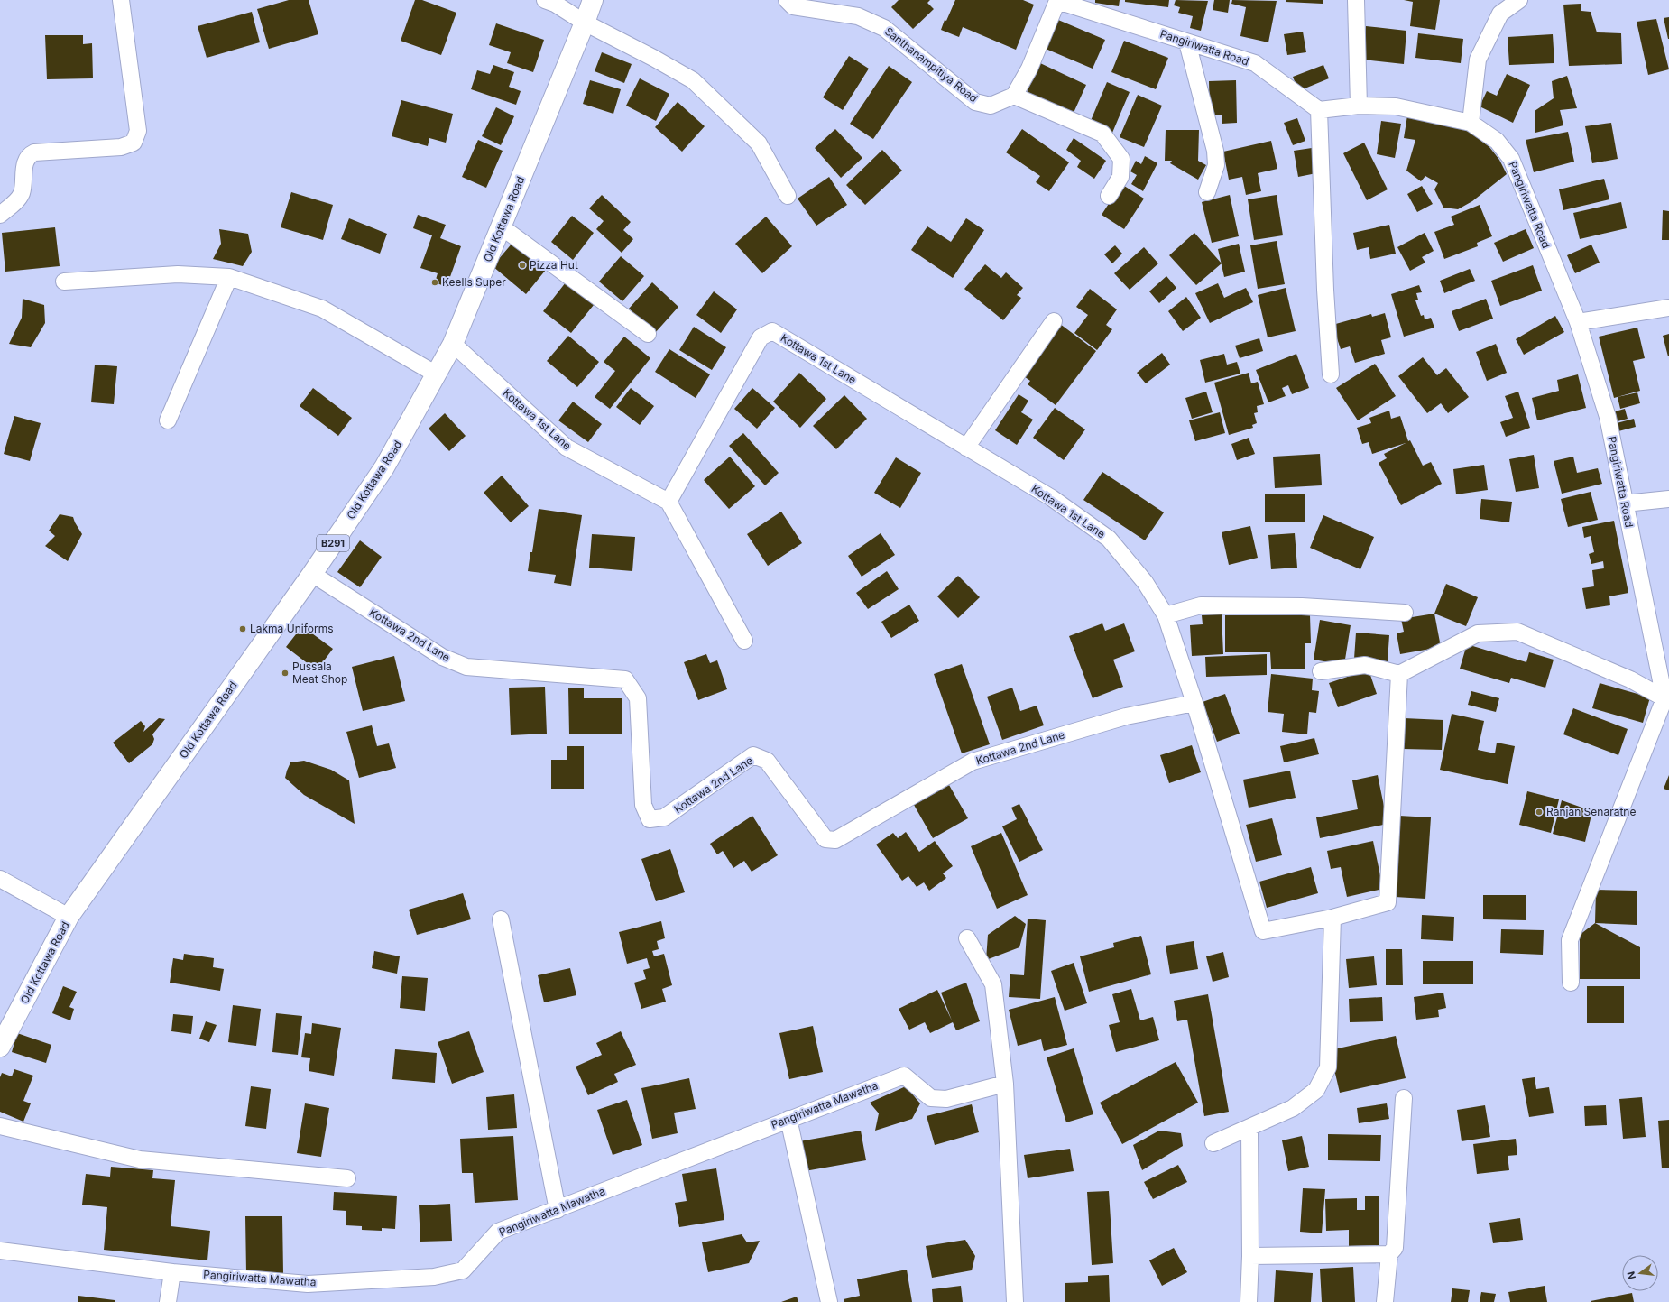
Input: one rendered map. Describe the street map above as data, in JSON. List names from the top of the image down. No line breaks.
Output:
{"streets":{"main road":["Old Kottawa Road","B291"],"street":["Pangiriwatta Road","Santhanampitiya Road","Kottawa 1st Lane","Kottawa 2nd Lane","Pangiriwatta Mawatha"]},"crossings":[["Pangiriwatta Road","Santhanampitiya Road"],["Old Kottawa Road","Kottawa 1st Lane"],["Old Kottawa Road","Kottawa 2nd Lane"],["Kottawa 1st Lane","Kottawa 2nd Lane"]],"places":["Pizza Hut","Keells Super","Lakma Uniforms","Pussala Meat Shop","Ranjan Senaratne"],"north":"left"}
